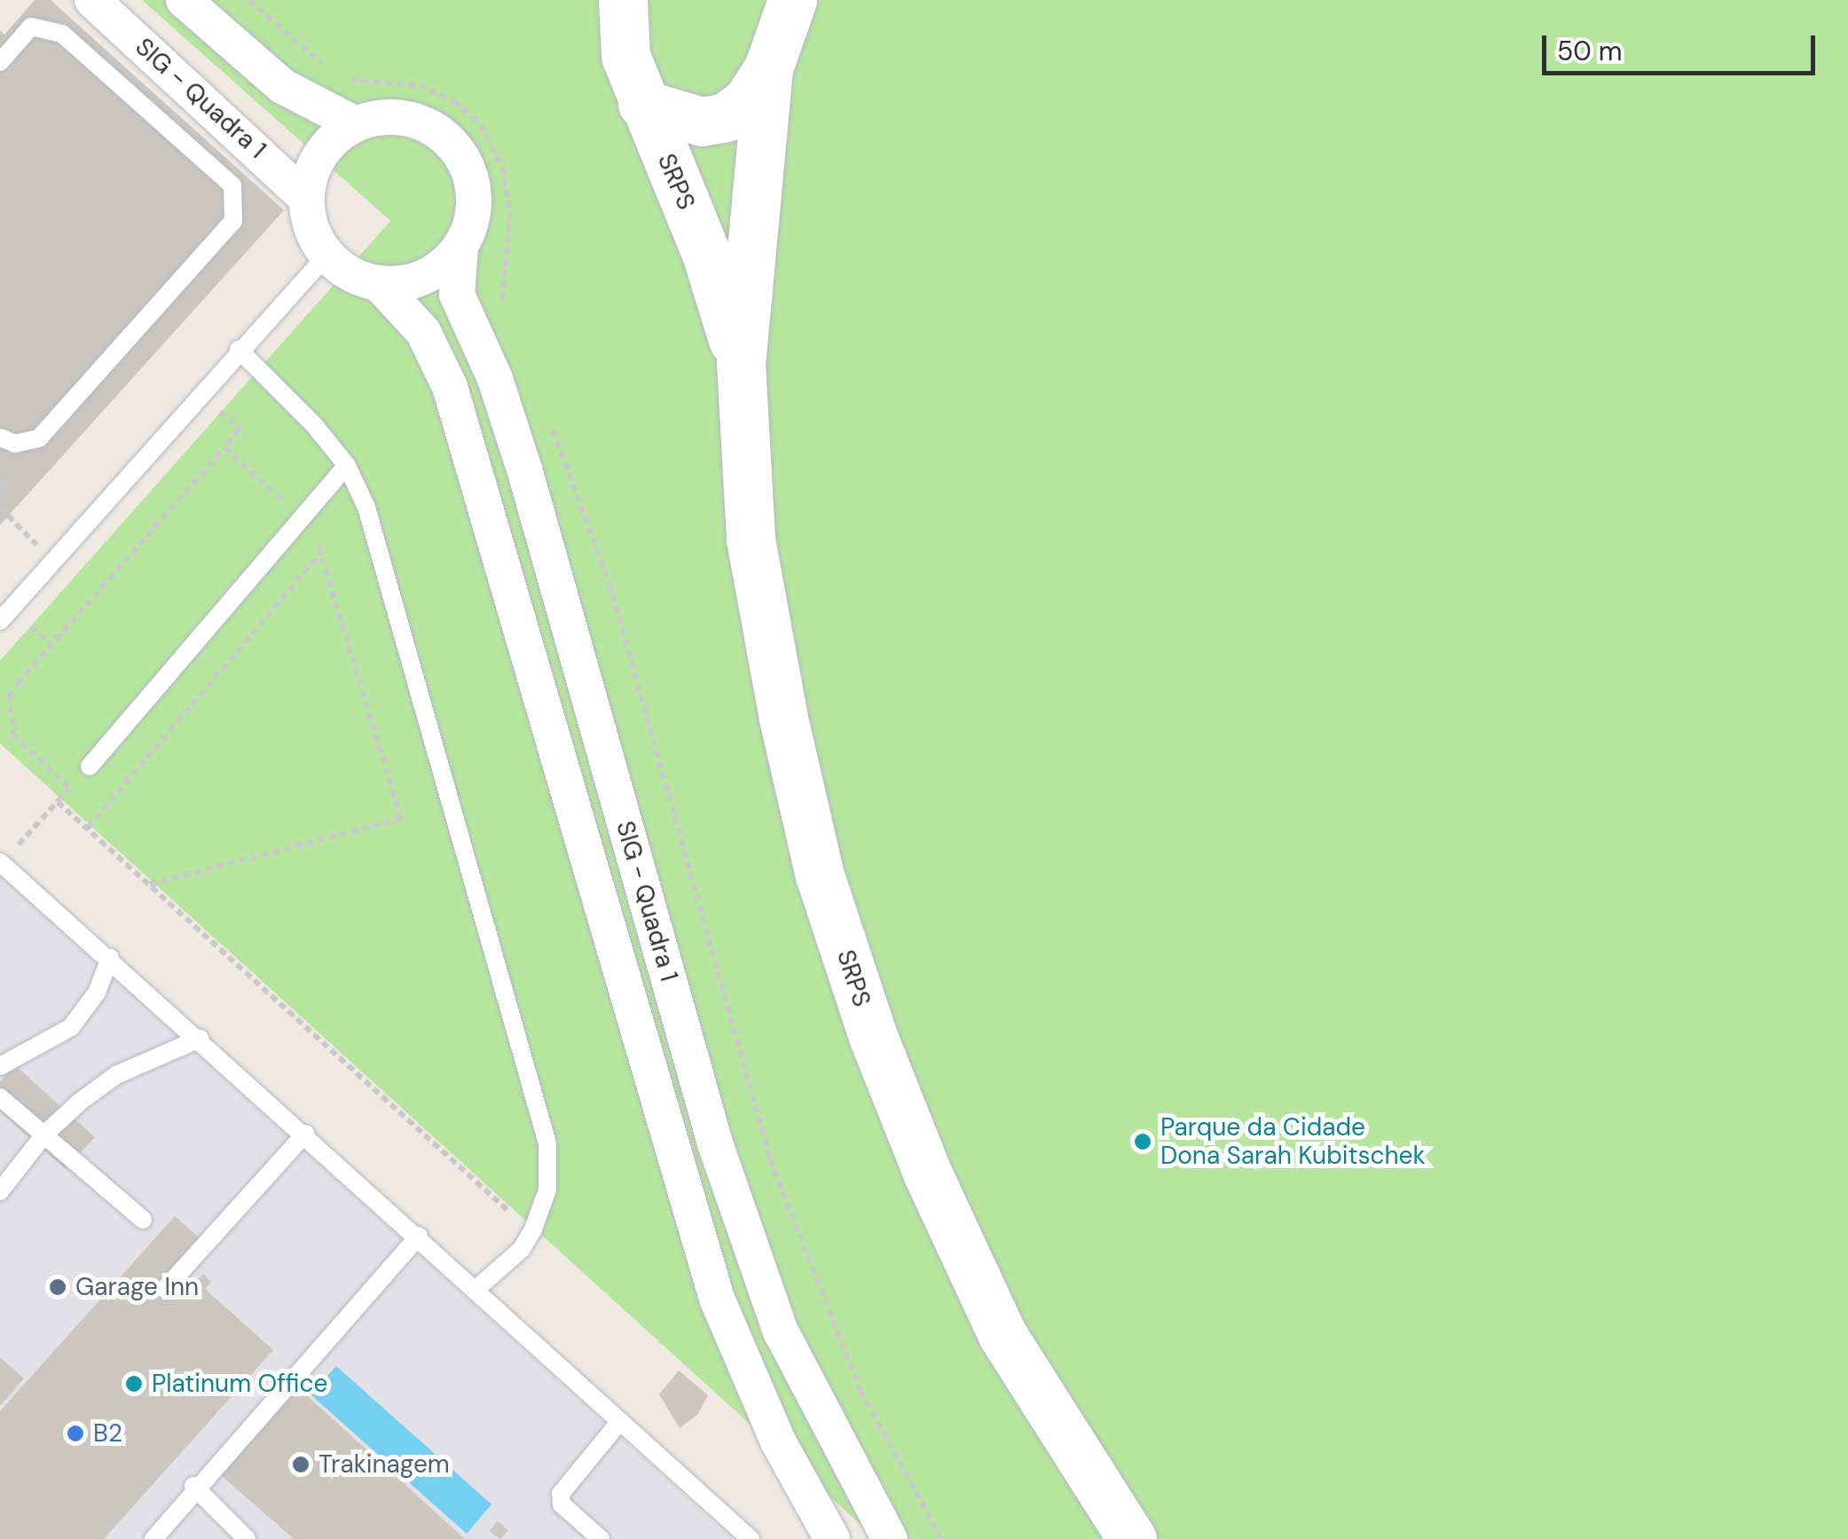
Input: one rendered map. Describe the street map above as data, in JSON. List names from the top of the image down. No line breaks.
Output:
{"streets":{"main road":["SRPS"],"street":["SIG - Quadra 1"]},"places":["Parque da Cidade Dona Sarah Kubitschek","Garage Inn","Platinum Office","B2","Trakinagem"],"scale_bar":"50 m"}
